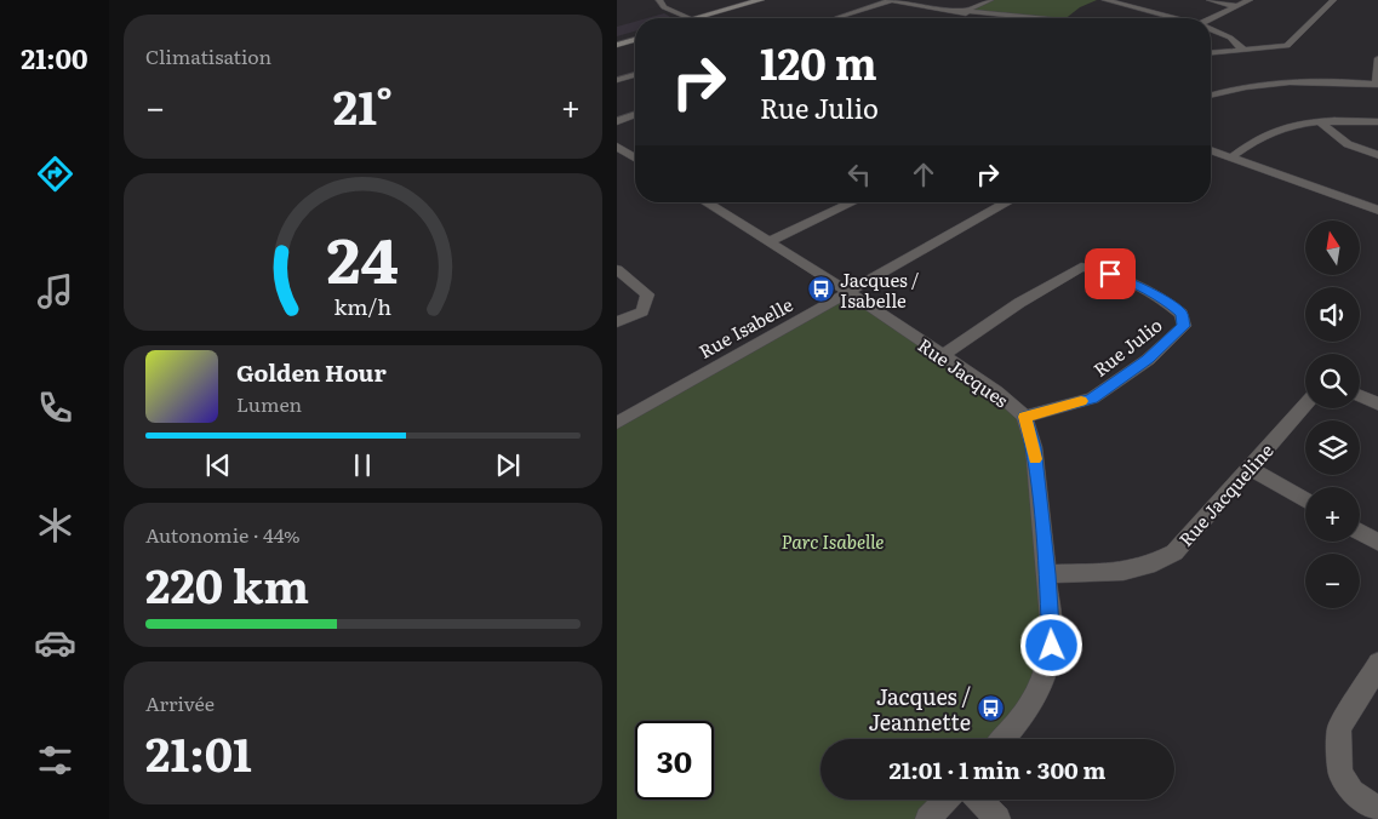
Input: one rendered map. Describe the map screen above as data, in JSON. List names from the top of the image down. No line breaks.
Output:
{"streets":{"street":["Rue Isabelle","Rue Julio","Rue Jacques","Rue Jacqueline"]},"crossings":[["Rue Isabelle","Rue Jacques"],["Rue Julio","Rue Jacques"],["Rue Jacques","Rue Jacqueline"]],"parks":["Parc Isabelle"],"places":{"bus stop":["Jacques / Isabelle","Jacques / Jeannette"]},"north":"top","page":{"tabs":"21:00","tile":["Climatisation",["Autonomie · 44%","220 km"],["Arrivée","21:01"]],"turn":["120 m","Rue Julio"],"heat":["−","21°","+"],"map_buttons":["+","−"],"song":["Golden Hour","Lumen"],"limit":"30","trip":"21:01 · 1 min · 300 m","gauge":["24","km/h"]}}
